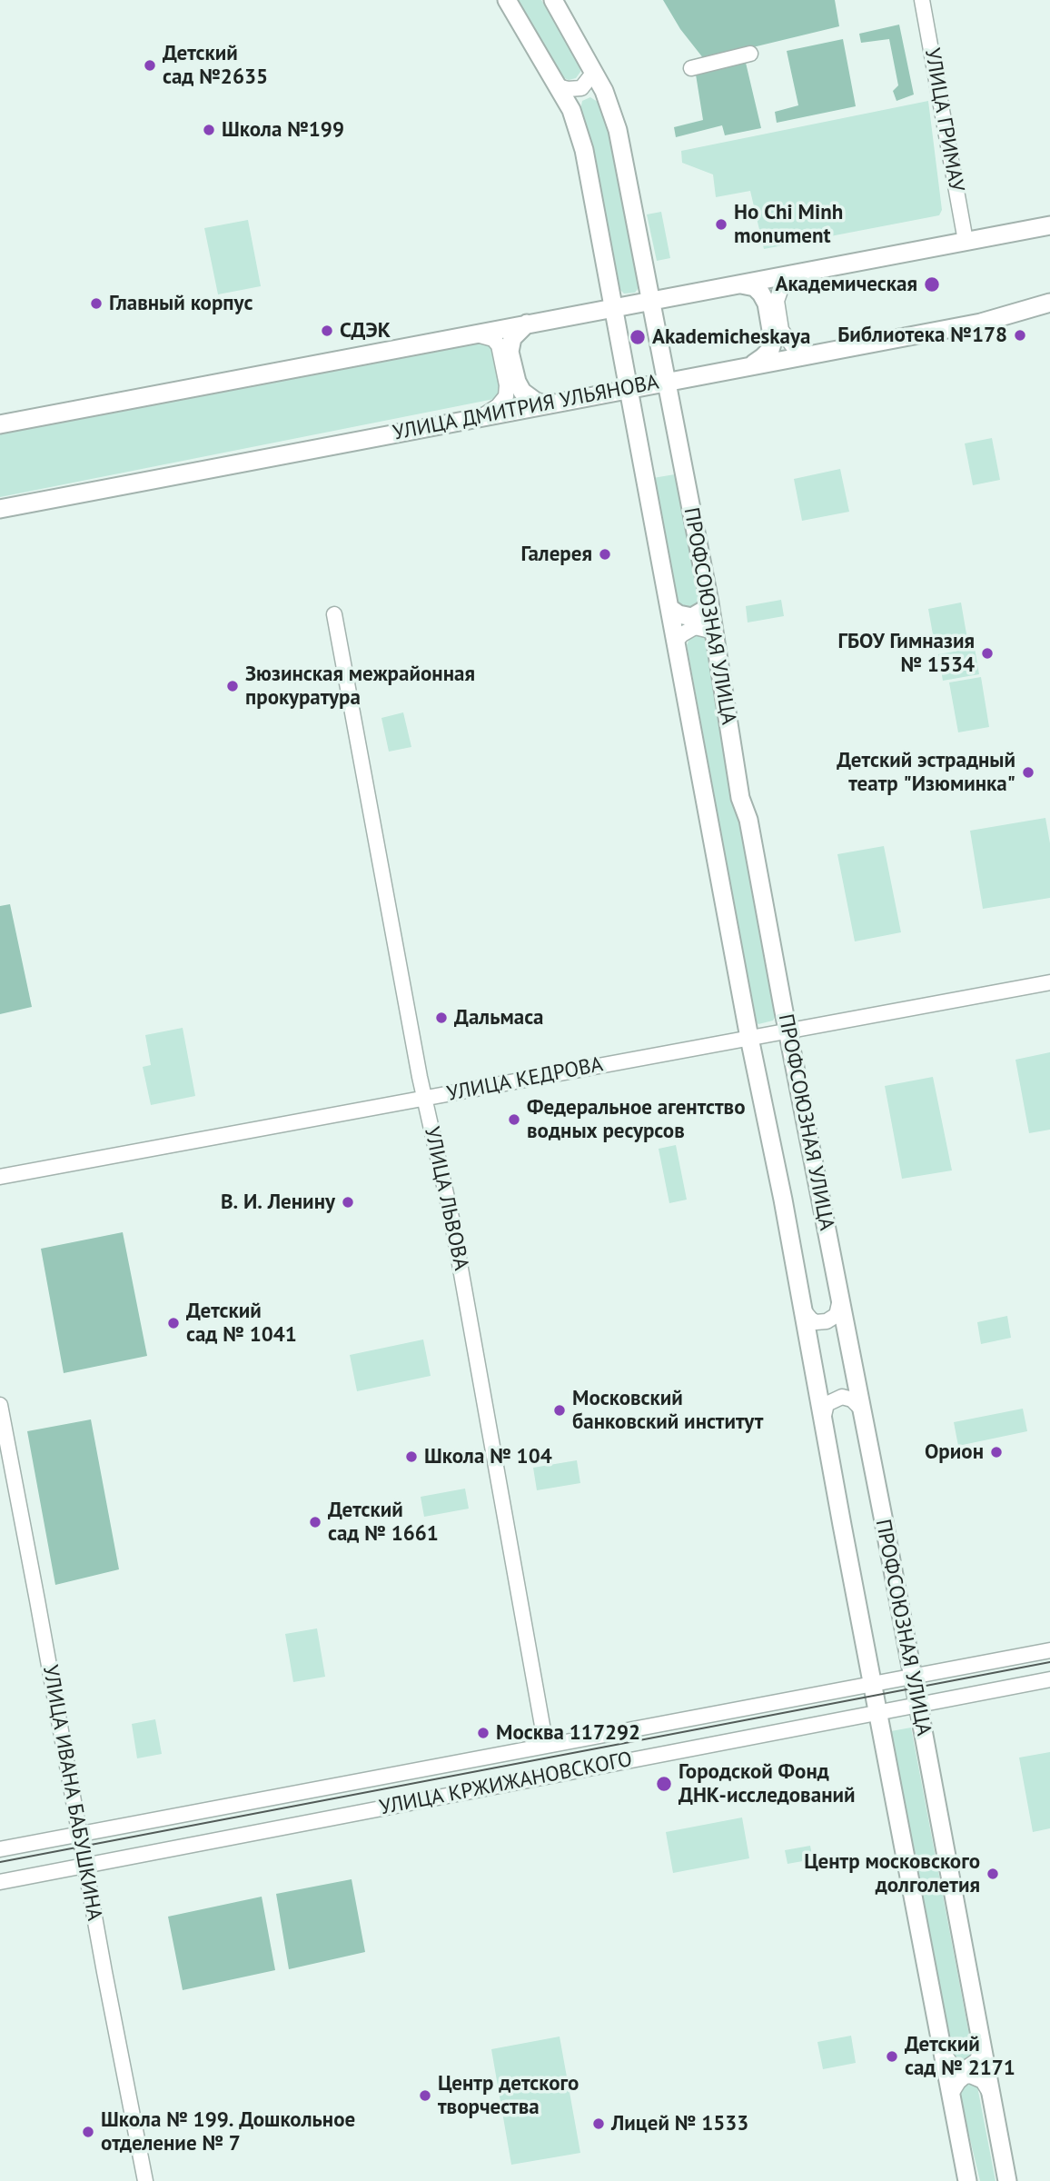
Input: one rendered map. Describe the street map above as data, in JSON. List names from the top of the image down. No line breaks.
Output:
{"streets":{"main road":["УЛИЦА ДМИТРИЯ УЛЬЯНОВА","ПРОФСОЮЗНАЯ УЛИЦА"],"street":["УЛИЦА ГРИМАУ","УЛИЦА КЕДРОВА","УЛИЦА ЛЬВОВА","УЛИЦА КРЖИЖАНОВСКОГО","УЛИЦА ИВАНА БАБУШКИНА"]},"crossings":[["УЛИЦА ДМИТРИЯ УЛЬЯНОВА","ПРОФСОЮЗНАЯ УЛИЦА"],["ПРОФСОЮЗНАЯ УЛИЦА","УЛИЦА КЕДРОВА"],["ПРОФСОЮЗНАЯ УЛИЦА","УЛИЦА КРЖИЖАНОВСКОГО"],["УЛИЦА КЕДРОВА","УЛИЦА ЛЬВОВА"],["УЛИЦА ЛЬВОВА","УЛИЦА КРЖИЖАНОВСКОГО"],["УЛИЦА КРЖИЖАНОВСКОГО","УЛИЦА ИВАНА БАБУШКИНА"]],"places":["Детский сад №2635","Школа №199","Ho Chi Minh monument","Академическая","Главный корпус","СДЭК","Библиотека №178","Akademicheskaya","Галерея","ГБОУ Гимназия № 1534","Зюзинская межрайонная прокуратура","Детский эстрадный театр \"Изюминка\"","Дальмаса","Федеральное агентство водных ресурсов","В. И. Ленину","Детский сад № 1041","Московский банковский институт","Орион","Школа № 104","Детский сад № 1661","Москва 117292","Городской Фонд ДНК-исследований","Центр московского долголетия","Детский сад № 2171","Центр детского творчества","Лицей № 1533","Школа № 199. Дошкольное отделение № 7"]}
